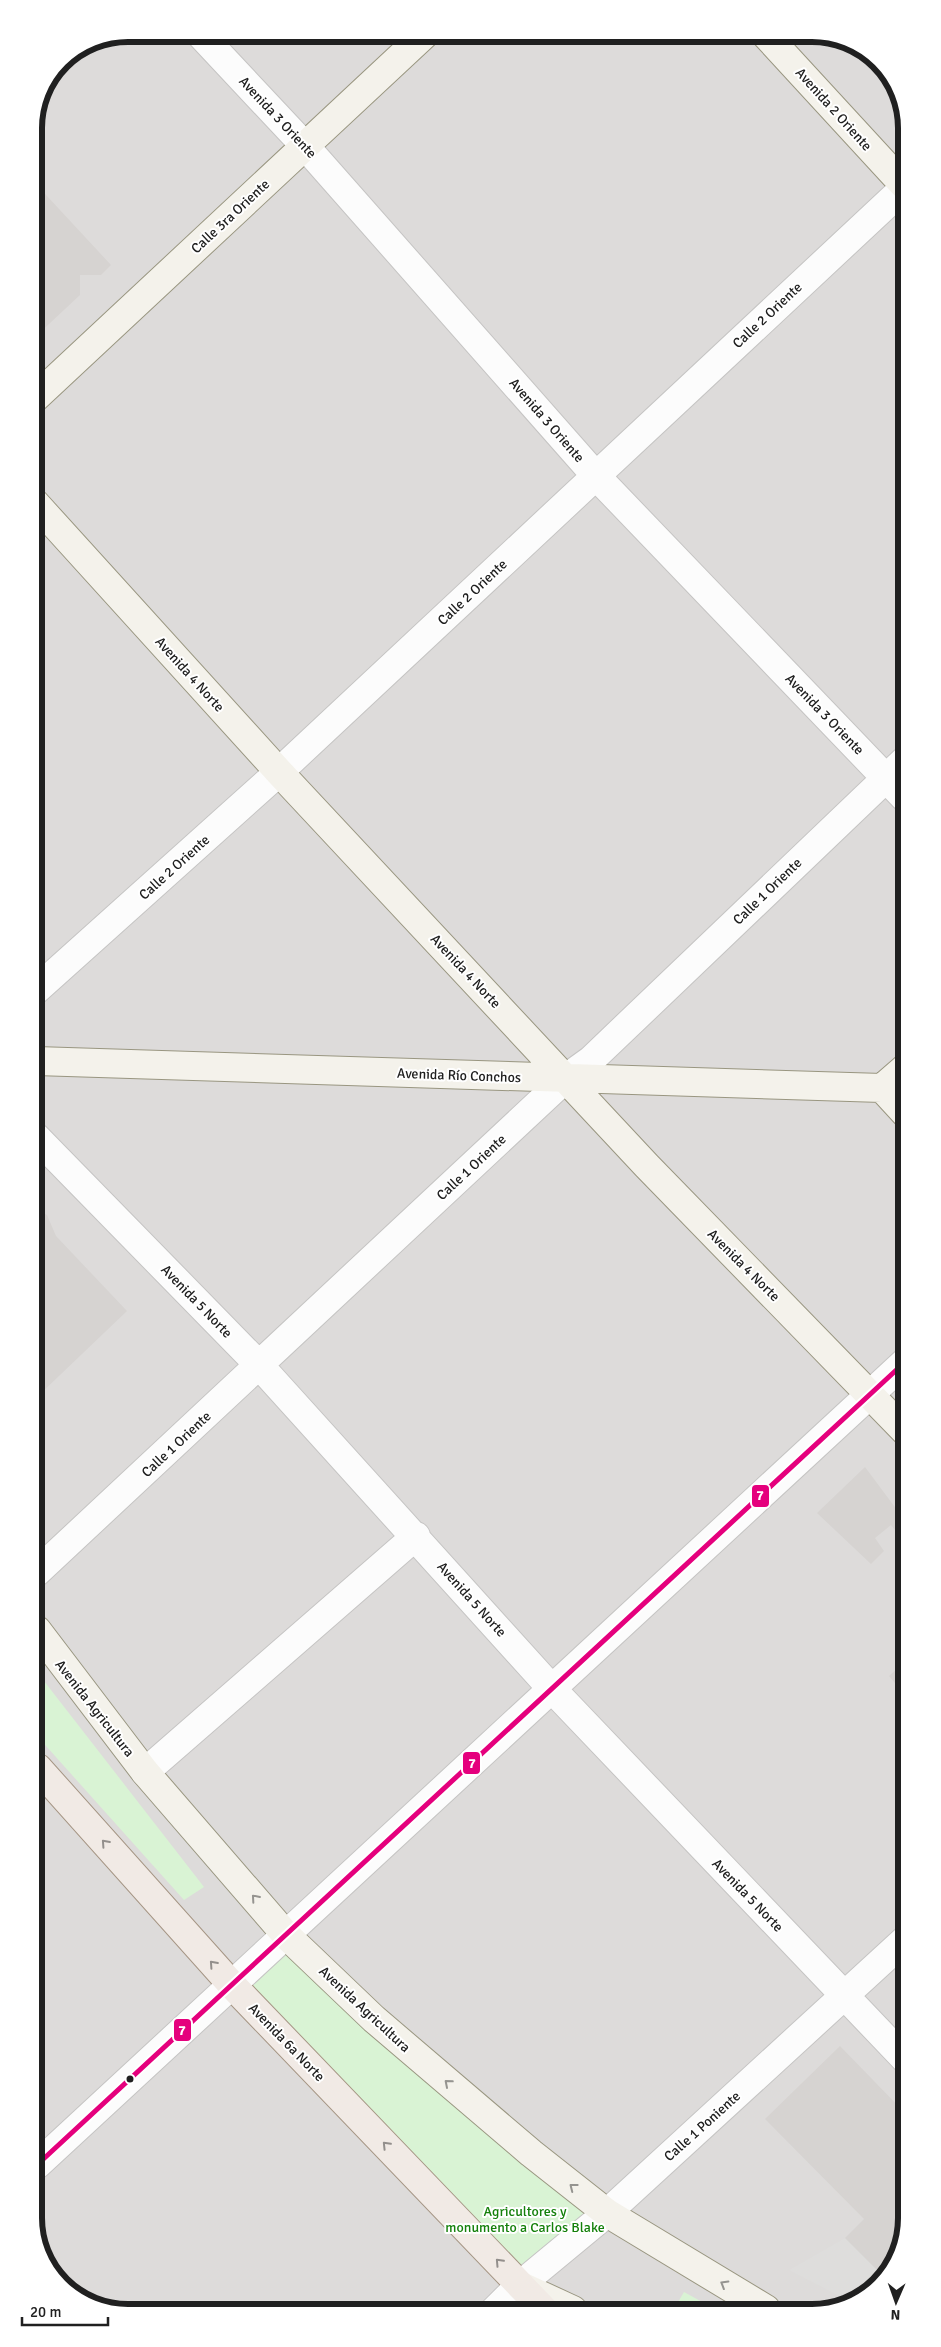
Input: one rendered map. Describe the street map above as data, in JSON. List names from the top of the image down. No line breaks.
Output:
{"streets":{"main road":["Avenida 2 Oriente","Calle 3ra Oriente","Avenida 4 Norte","Avenida Río Conchos","Avenida Agricultura","Avenida 6a Norte"],"street":["Avenida 3 Oriente","Calle 2 Oriente","Calle 1 Oriente","Avenida 5 Norte","Calle 1 Poniente"]},"crossings":[["Avenida 3 Oriente","Calle 3ra Oriente"],["Avenida 3 Oriente","Calle 2 Oriente"],["Avenida 3 Oriente","Calle 1 Oriente"],["Calle 2 Oriente","Avenida 4 Norte"],["Avenida 4 Norte","Calle 1 Oriente"],["Avenida 4 Norte","Avenida Río Conchos"],["Calle 1 Oriente","Avenida Río Conchos"],["Calle 1 Oriente","Avenida 5 Norte"],["Avenida 5 Norte","Calle 1 Poniente"],["Avenida Agricultura","Calle 1 Poniente"],["Avenida 6a Norte","Calle 1 Poniente"]],"one_way":["Avenida Agricultura","Avenida 6a Norte"],"parks":["Agricultores y monumento a Carlos Blake"],"lines":["transit line 7"],"scale_bar":"20 m","north":"bottom"}
